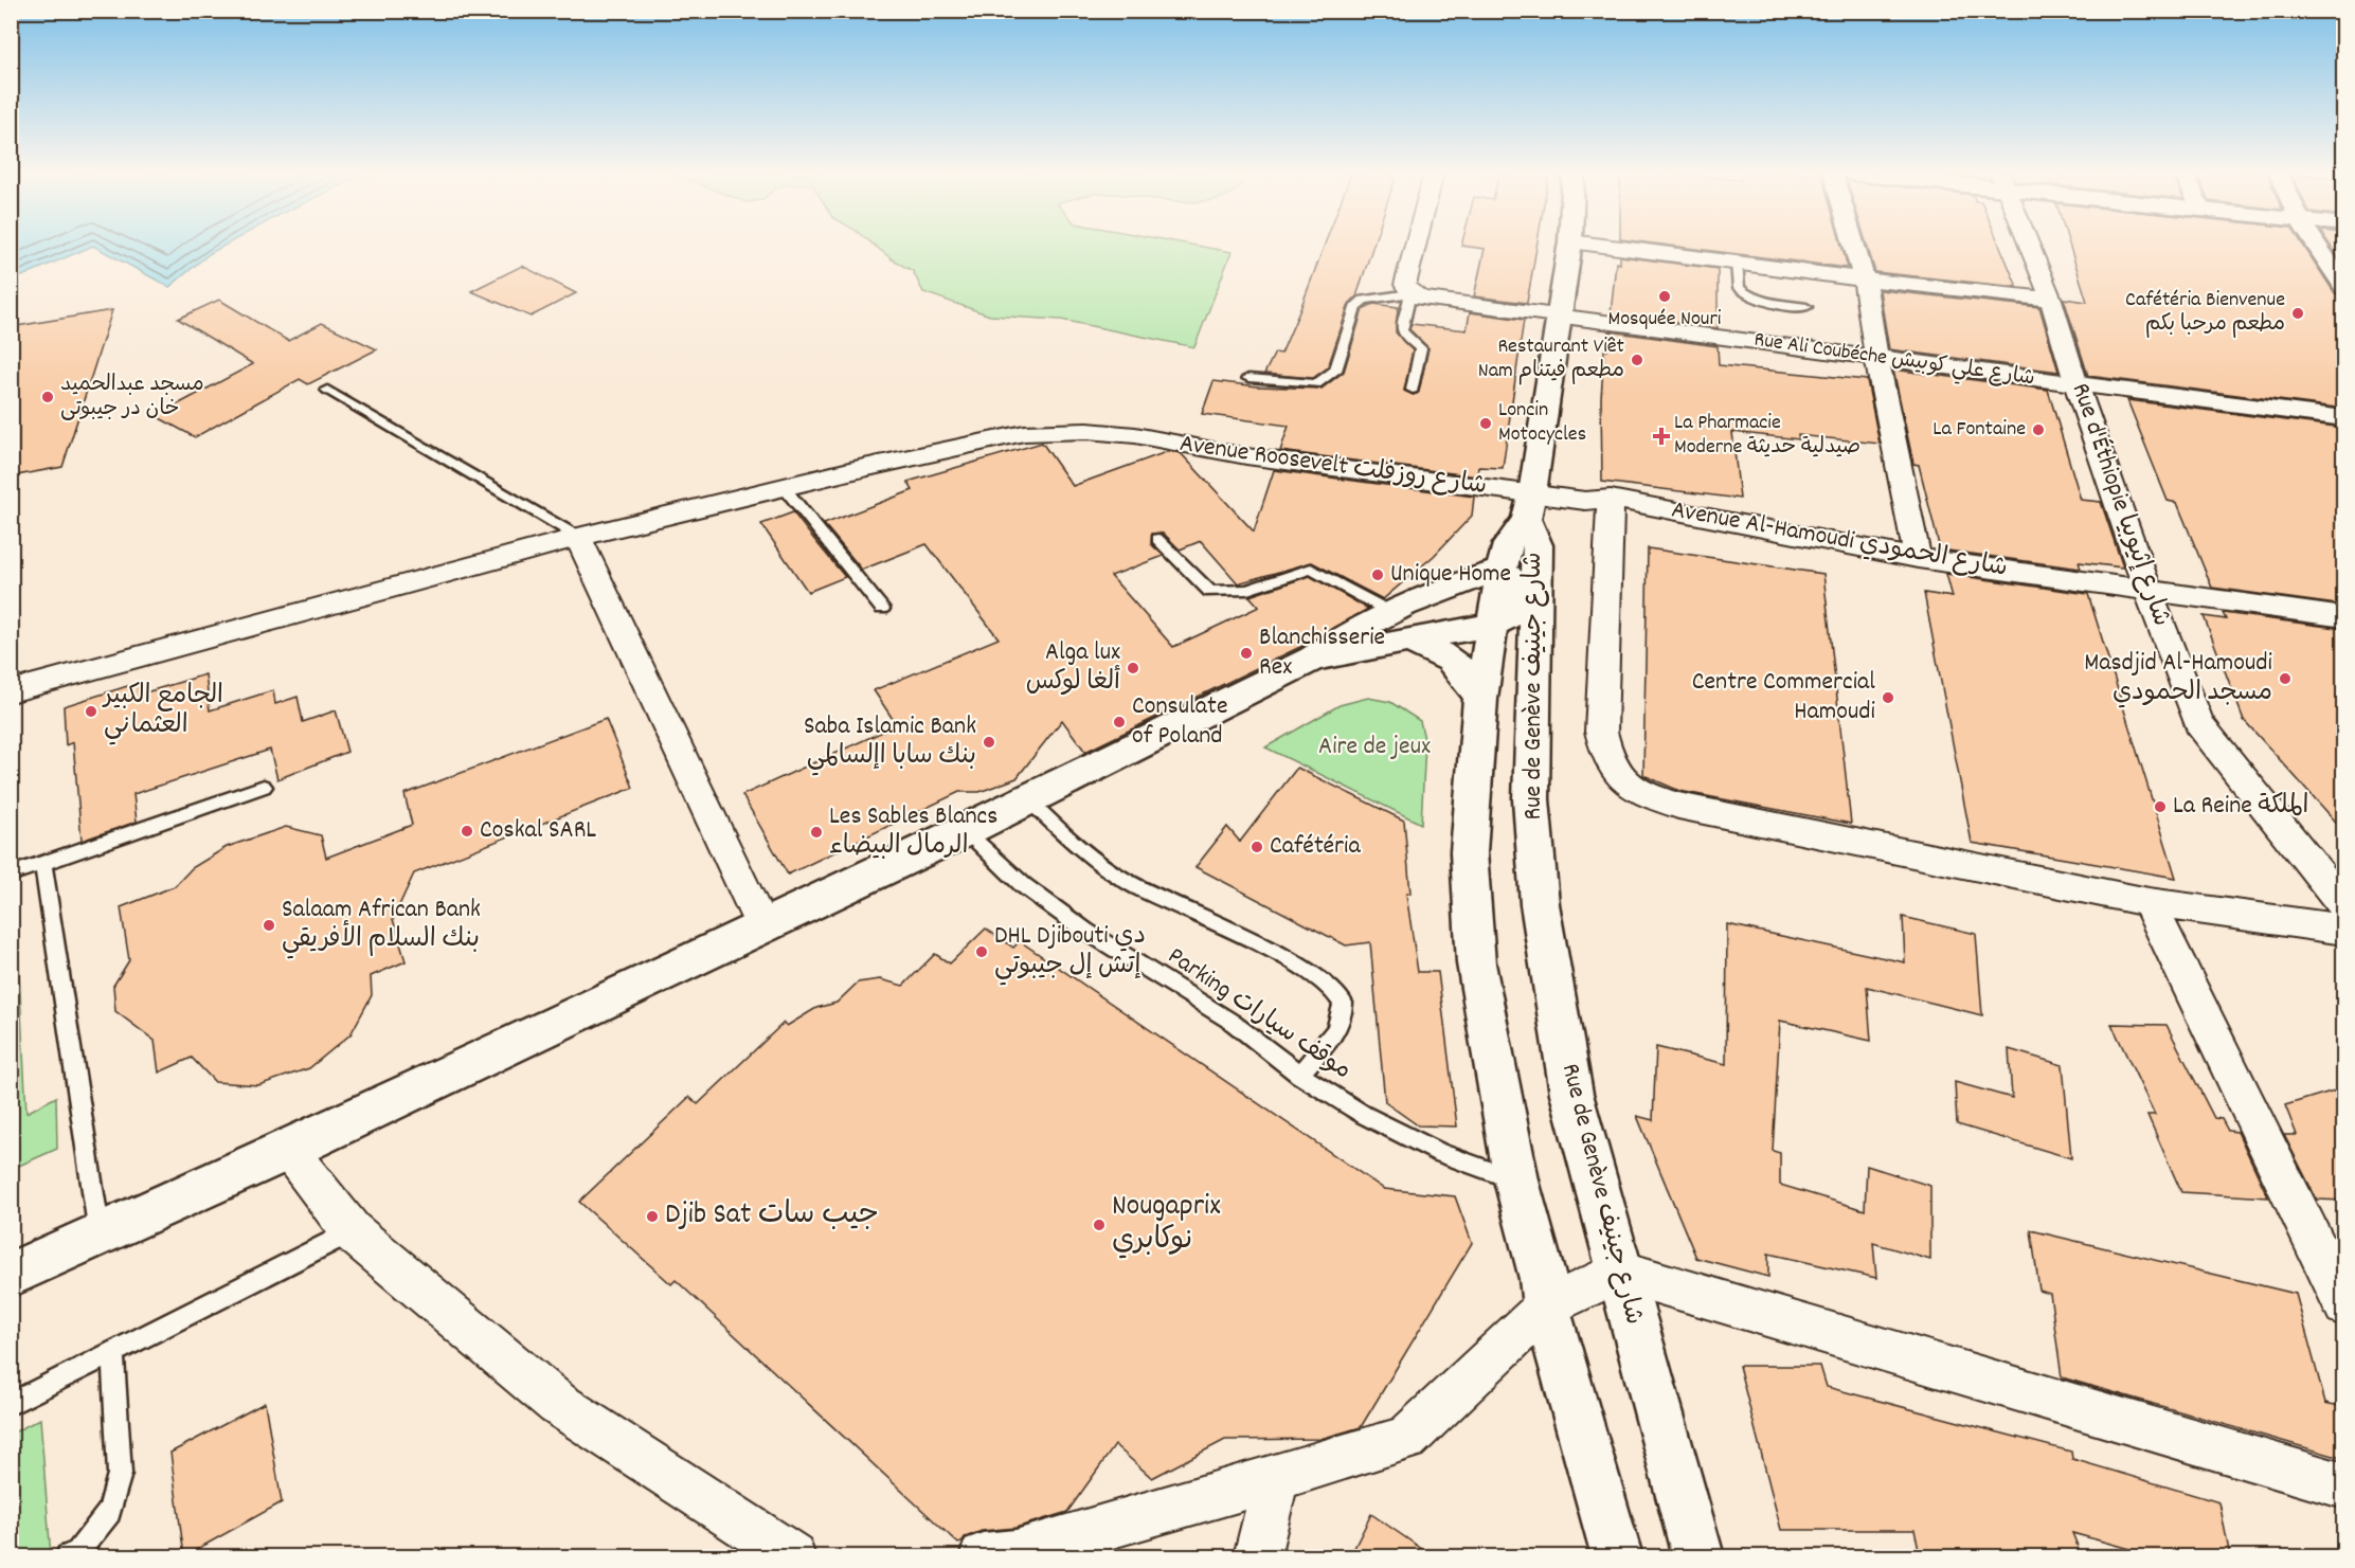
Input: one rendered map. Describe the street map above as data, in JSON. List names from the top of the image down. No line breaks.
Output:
{"streets":{"main road":["Rue de Genève شارع جينيف"],"street":["Rue Ali Coubéche شارع علي كوبيش","Avenue Roosevelt شارع روزفلت","Rue d'Éthiopie شارع إثيوبيا","Avenue Al-Hamoudi شارع الحمودي"],"lane":["Parking موقف سيارات"]},"crossings":[["Rue Ali Coubéche شارع علي كوبيش","Rue d'Éthiopie شارع إثيوبيا"],["Avenue Roosevelt شارع روزفلت","Avenue Al-Hamoudi شارع الحمودي"],["Avenue Roosevelt شارع روزفلت","Rue de Genève شارع جينيف"],["Rue d'Éthiopie شارع إثيوبيا","Avenue Al-Hamoudi شارع الحمودي"],["Avenue Al-Hamoudi شارع الحمودي","Rue de Genève شارع جينيف"],["Rue de Genève شارع جينيف","Parking موقف سيارات"]],"parks":["Aire de jeux"],"places":{"other":["Mosquée Nouri","Cafétéria Bienvenue مطعم مرحبا بكم","Restaurant Viêt Nam مطعم فيتنام","مسجد عبدالحمید خان در جیبوتی","Loncin Motocycles","La Fontaine","Unique Home","Blanchisserie Rex","Alga lux ألغا لوكس","Masdjid Al-Hamoudi مسجد الحمودي","Centre Commercial Hamoudi","الجامع الكبير العثماني","Consulate of Poland","Saba Islamic Bank بنك سابا اإلسالمي","La Reine الملكة","Coskal SARL","Les Sables Blancs الرمال البيضاء","Cafétéria","Salaam African Bank بنك السلام الأفريقي","DHL Djibouti دي إتش إل جيبوتي","Djib Sat جيب سات","Nougaprix نوكابري"],"health":["La Pharmacie Moderne صيدلية حديثة"]}}
